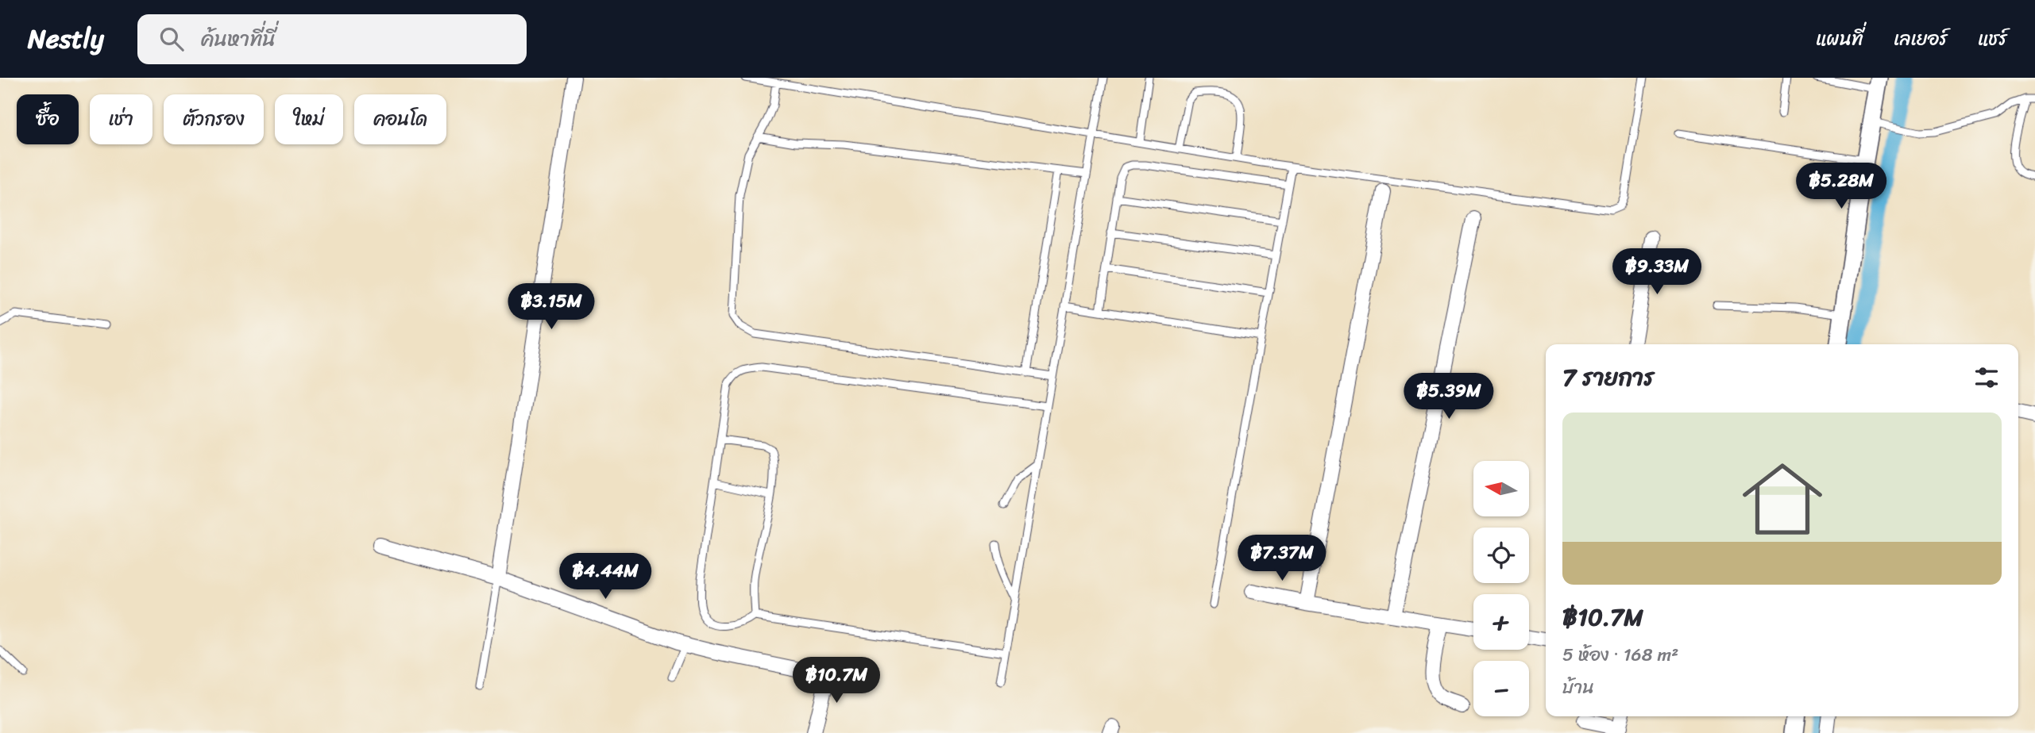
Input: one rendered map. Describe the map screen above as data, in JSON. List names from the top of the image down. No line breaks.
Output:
{"north":"left","page":{"header":"Nestly","search":"ค้นหาที่นี่","nav":["แผนที่","เลเยอร์","แชร์"],"chip":["ซื้อ","เช่า","ตัวกรอง","ใหม่","คอนโด"],"price":["฿5.28M","฿9.33M","฿3.15M","฿5.39M","฿7.37M","฿4.44M","฿10.7M"],"heading":"7 รายการ","list":[{"name":"฿10.7M","note":"5 ห้อง · 168 m² · บ้าน"}],"map_buttons":["+","−"]}}
